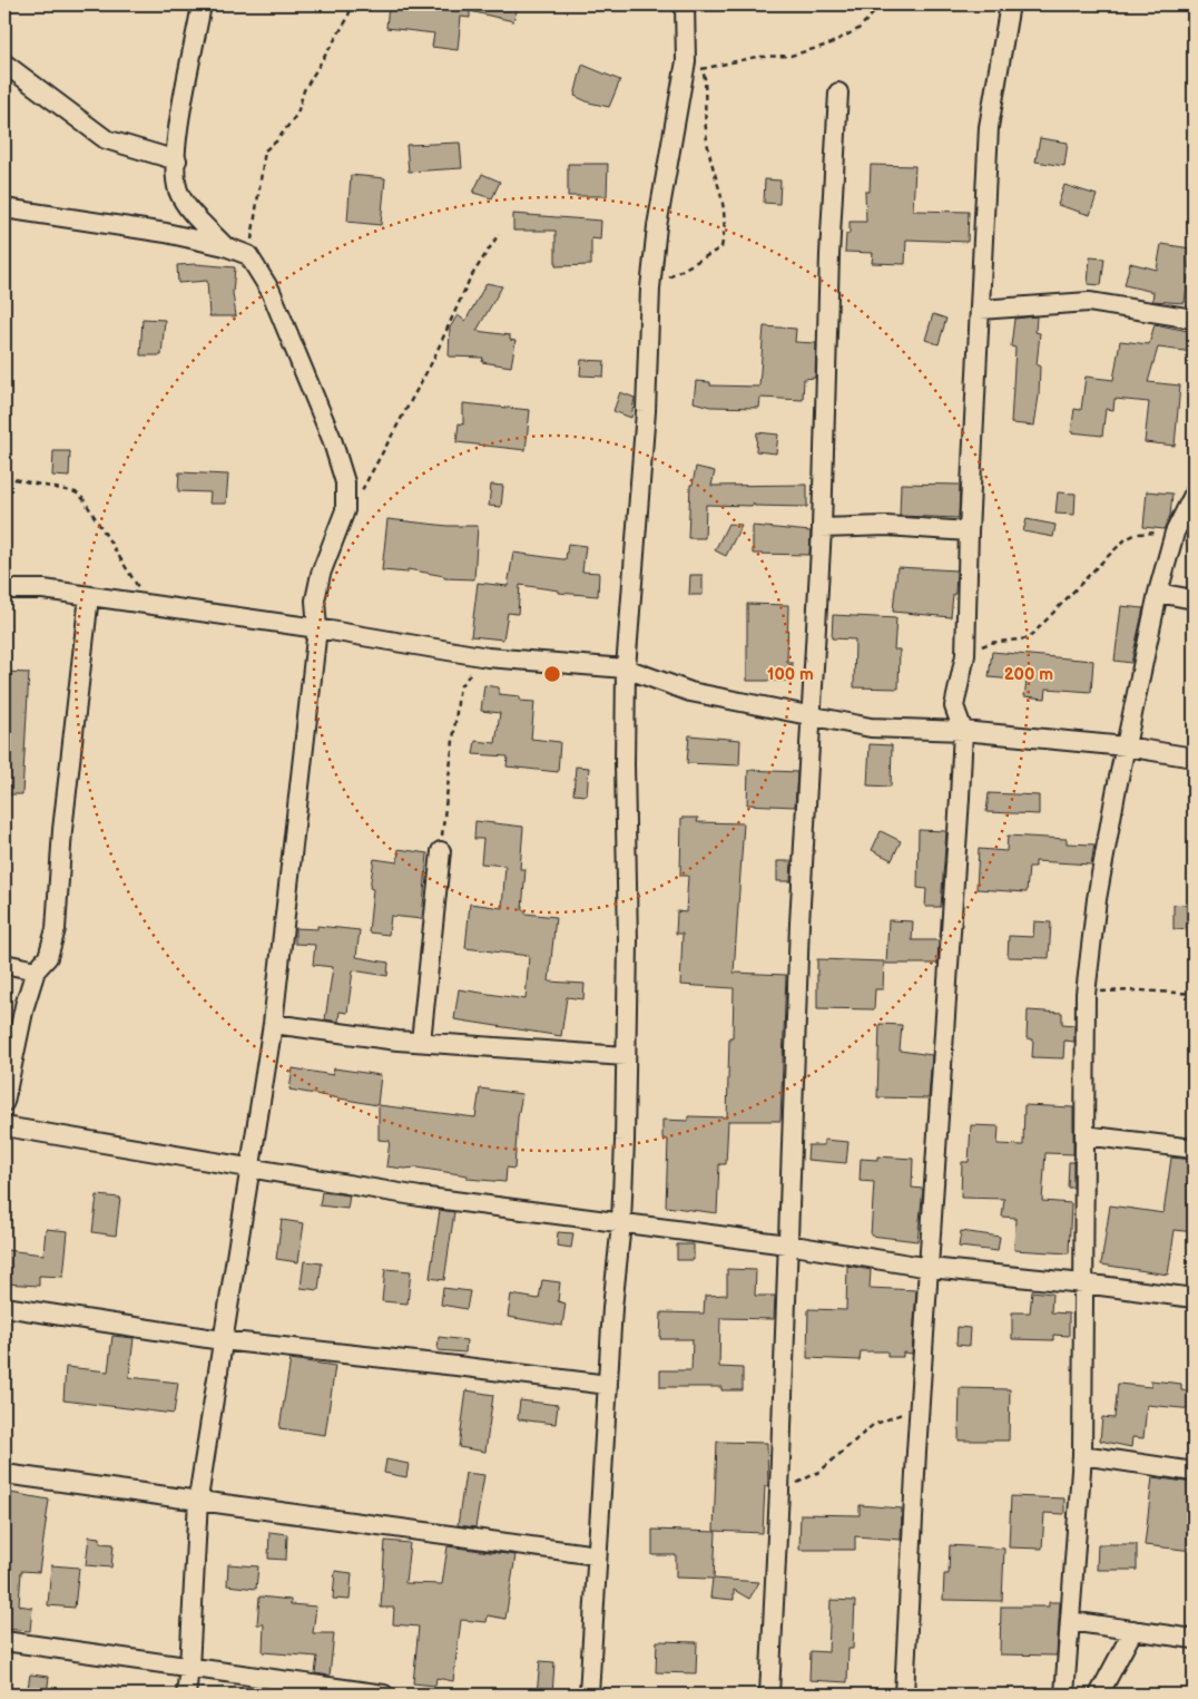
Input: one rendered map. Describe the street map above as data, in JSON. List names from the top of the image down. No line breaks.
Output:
{"rings":["100 m","200 m"]}
